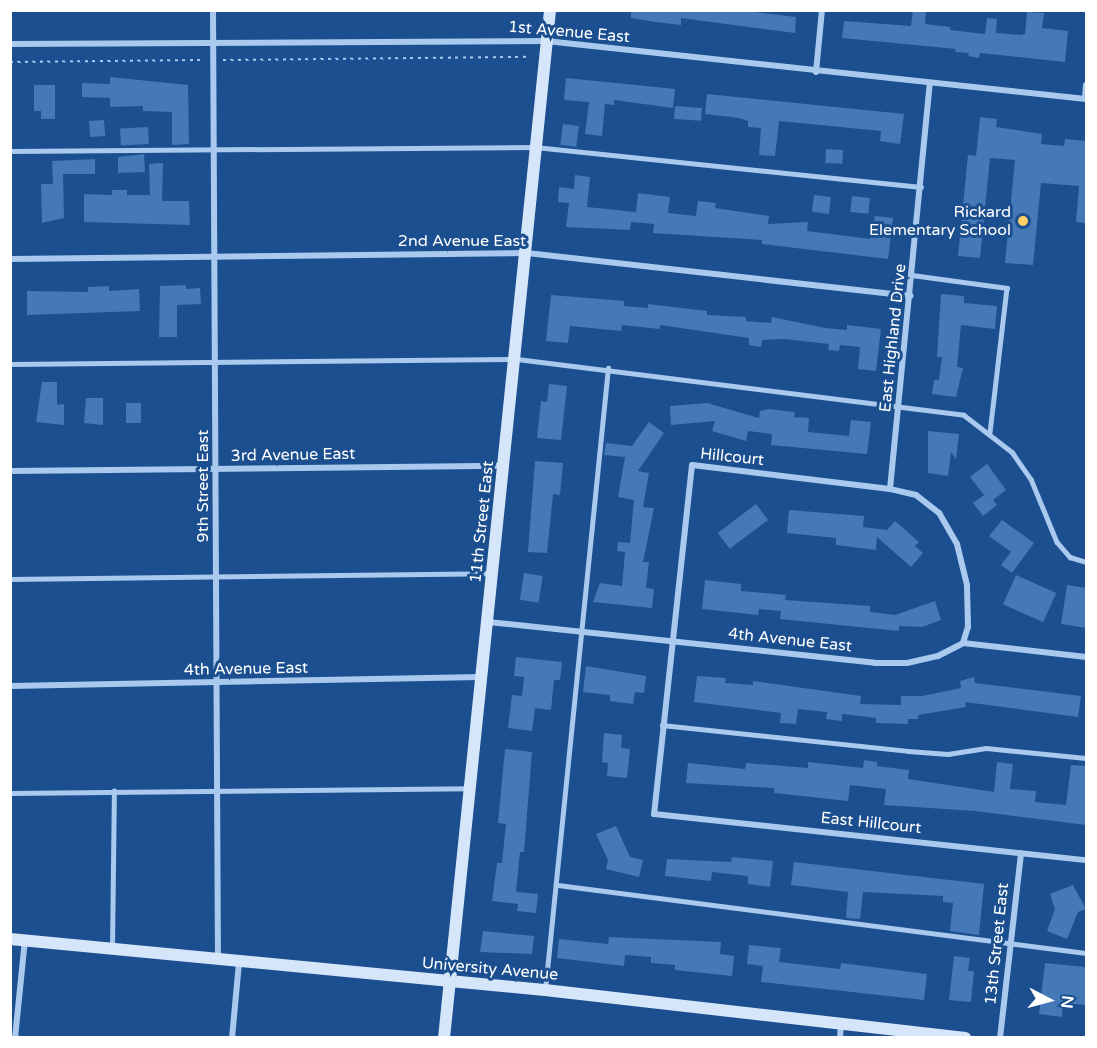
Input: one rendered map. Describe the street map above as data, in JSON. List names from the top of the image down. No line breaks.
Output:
{"streets":{"street":["1st Avenue East","2nd Avenue East","East Highland Drive","3rd Avenue East","Hillcourt","9th Street East","11th Street East","4th Avenue East","East Hillcourt","13th Street East","University Avenue"]},"crossings":[["1st Avenue East","East Highland Drive"],["1st Avenue East","9th Street East"],["1st Avenue East","11th Street East"],["2nd Avenue East","East Highland Drive"],["2nd Avenue East","9th Street East"],["2nd Avenue East","11th Street East"],["East Highland Drive","Hillcourt"],["3rd Avenue East","9th Street East"],["3rd Avenue East","11th Street East"],["Hillcourt","4th Avenue East"],["Hillcourt","East Hillcourt"],["9th Street East","4th Avenue East"],["9th Street East","University Avenue"],["11th Street East","4th Avenue East"],["11th Street East","University Avenue"],["East Hillcourt","13th Street East"]],"places":["Rickard Elementary School"],"north":"right"}
